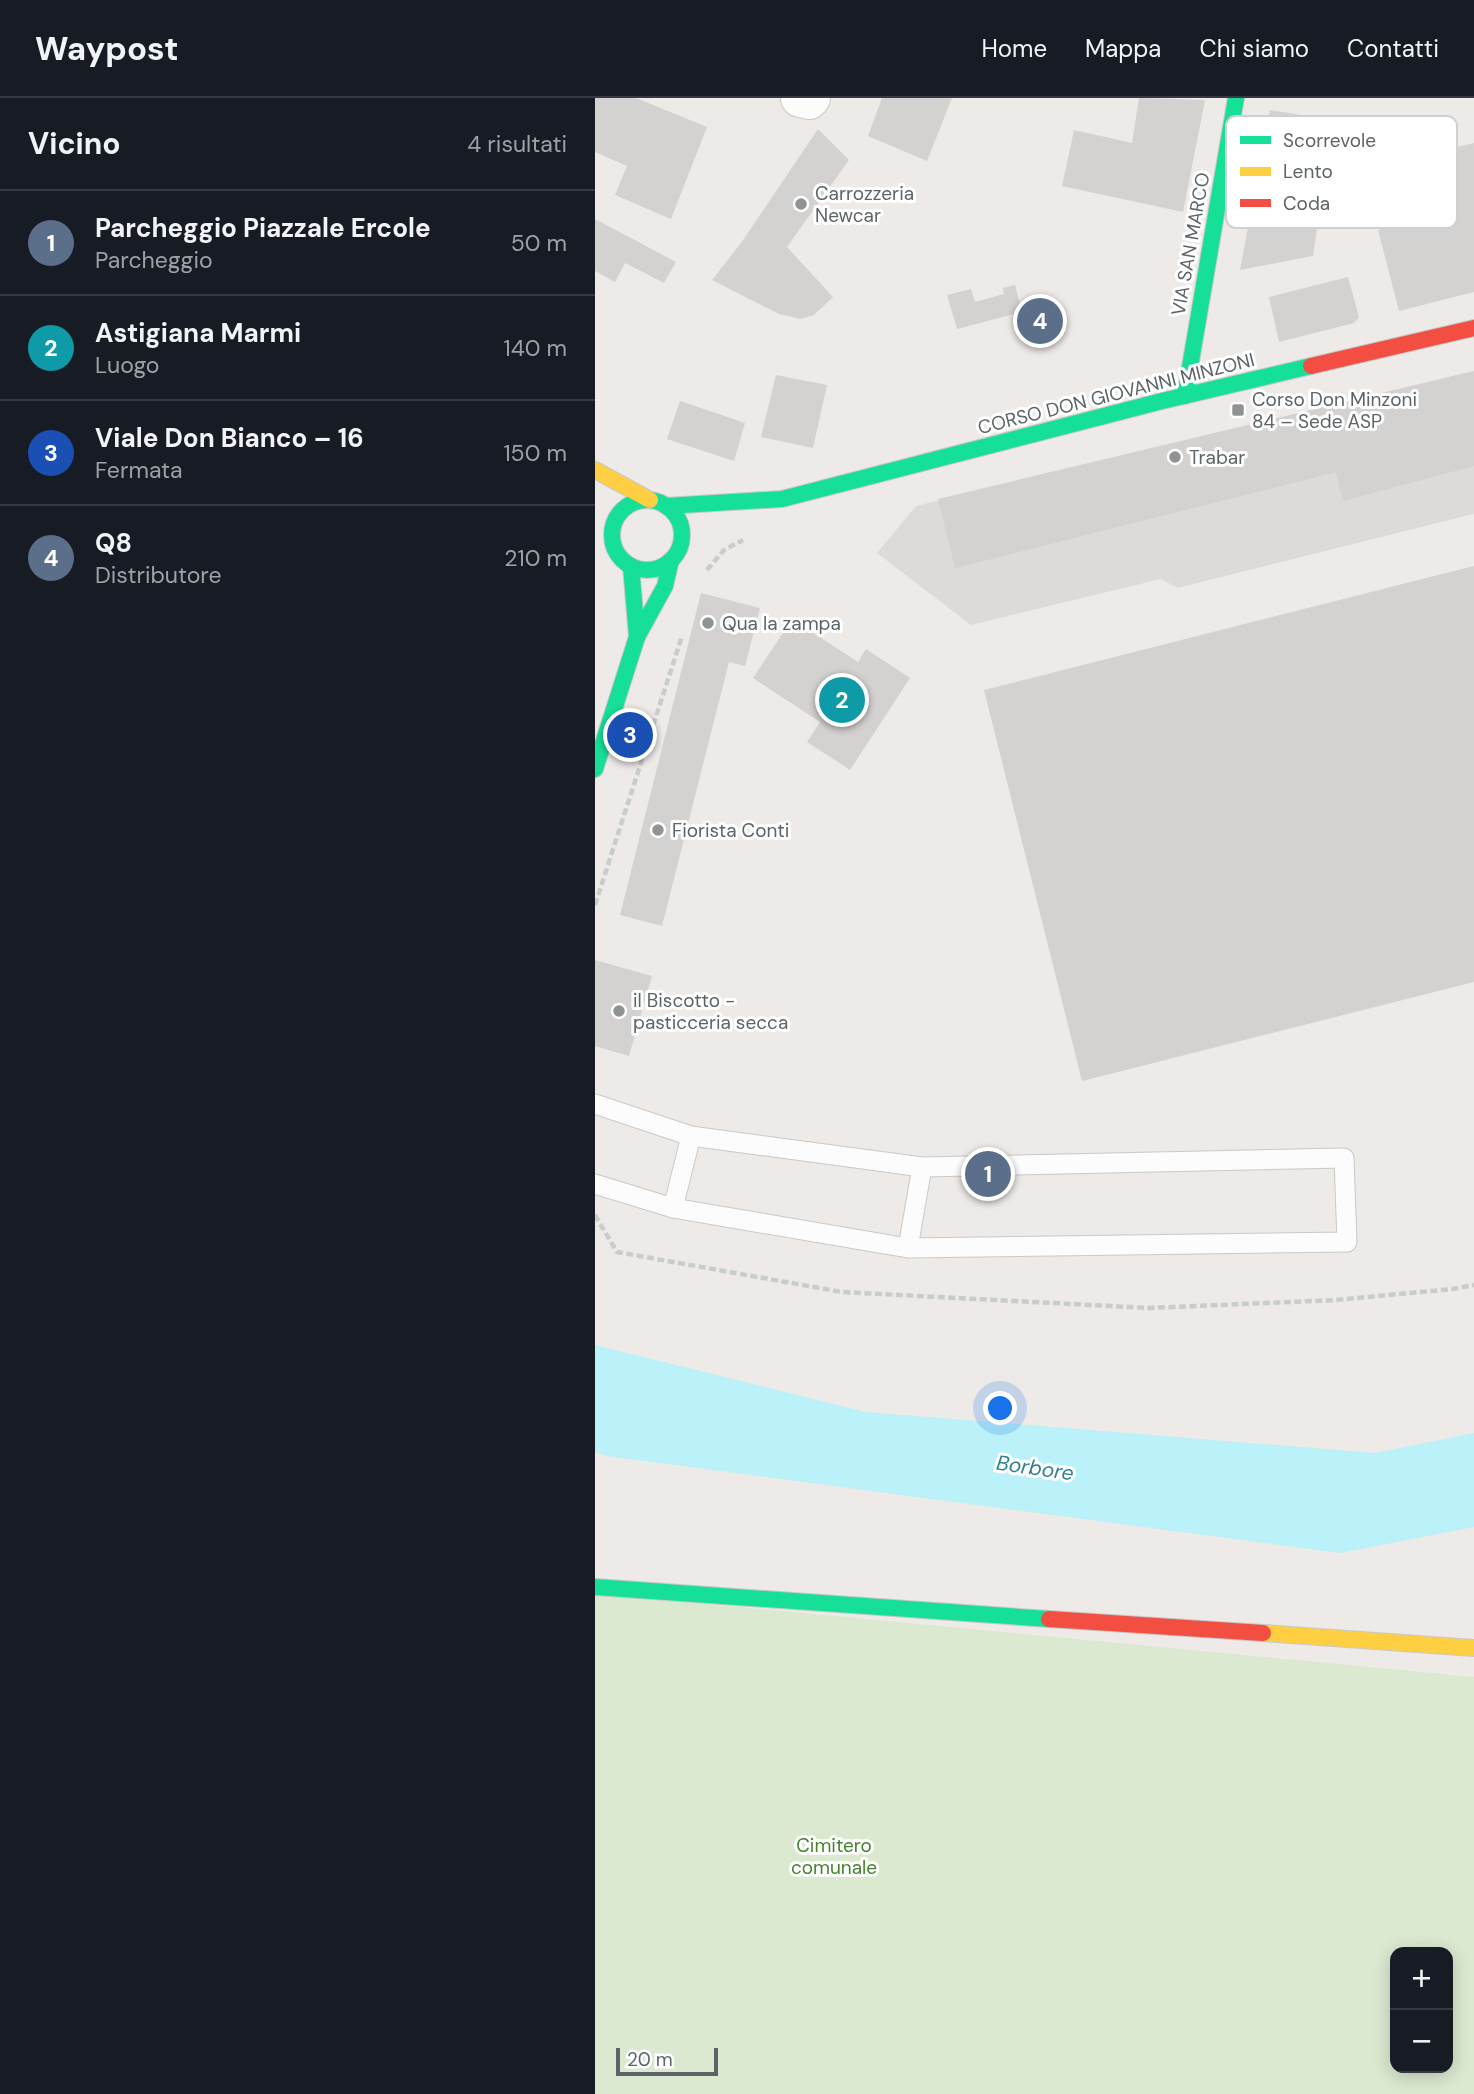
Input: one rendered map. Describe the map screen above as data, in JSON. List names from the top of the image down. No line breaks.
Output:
{"streets":{"street":["VIA SAN MARCO","CORSO DON GIOVANNI MINZONI"]},"crossings":[["VIA SAN MARCO","CORSO DON GIOVANNI MINZONI"]],"water":["Borbore"],"parks":["Cimitero comunale"],"places":{"other":["Carrozzeria Newcar","Trabar","Qua la zampa","Fiorista Conti","il Biscotto - pasticceria secca"],"transit":["Corso Don Minzoni 84 – Sede ASP"]},"legend":["Scorrevole","Lento","Coda"],"scale_bar":"20 m","page":{"header":"Waypost","nav":["Home","Mappa","Chi siamo","Contatti"],"heading":["Vicino","4 risultati"],"list":[{"mark":"1","name":"Parcheggio Piazzale Ercole","note":"Parcheggio","value":"50 m"},{"mark":"2","name":"Astigiana Marmi","note":"Luogo","value":"140 m"},{"mark":"3","name":"Viale Don Bianco – 16","note":"Fermata","value":"150 m"},{"mark":"4","name":"Q8","note":"Distributore","value":"210 m"}],"pins":["4","2","3","1"],"map_buttons":["+","−"],"scale":"20 m"}}
